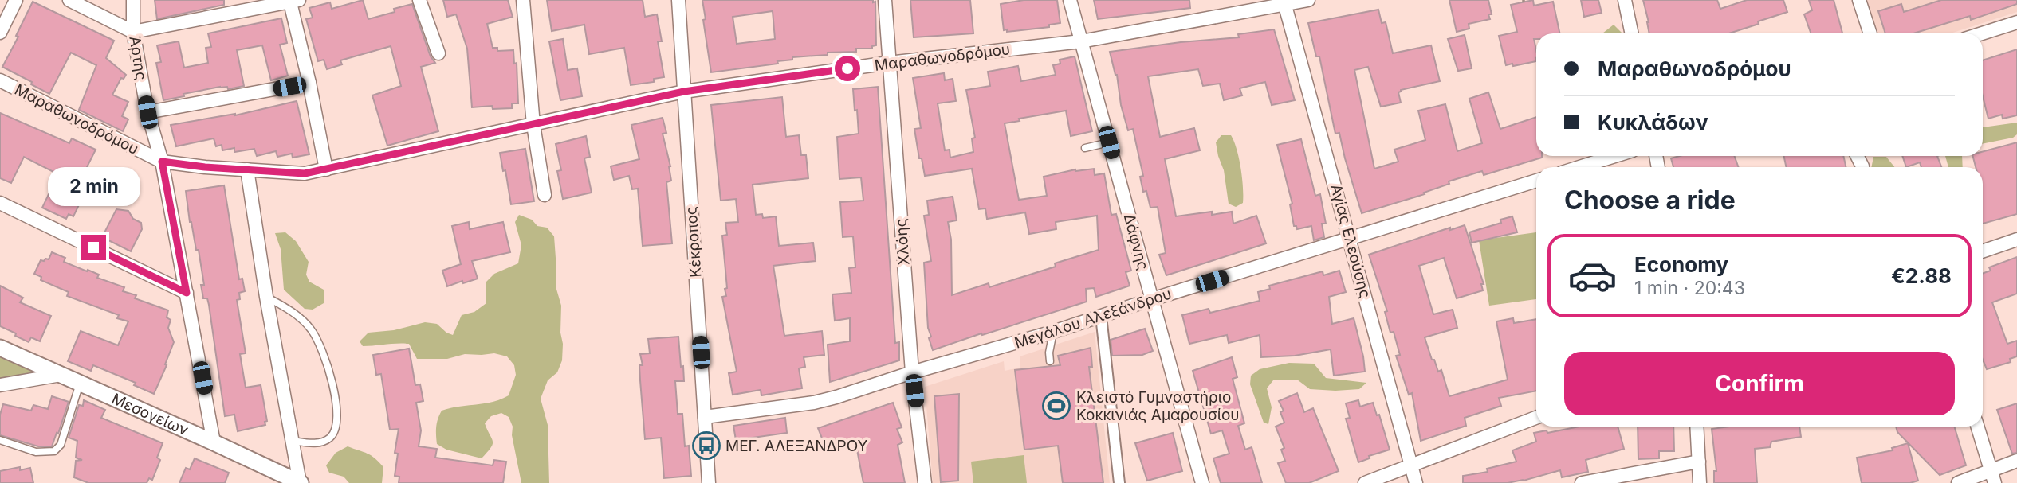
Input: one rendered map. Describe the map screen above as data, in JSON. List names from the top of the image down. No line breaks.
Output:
{"streets":{"street":["Μαραθωνοδρόμου","Άρτης","Αγίας Ελεούσης","Κέκροπος","Χλόης","Δάφνης","Μεγάλου Αλεξάνδρου","Μεσογείων"]},"crossings":[["Μαραθωνοδρόμου","Άρτης"],["Μαραθωνοδρόμου","Αγίας Ελεούσης"],["Μαραθωνοδρόμου","Κέκροπος"],["Μαραθωνοδρόμου","Χλόης"],["Μαραθωνοδρόμου","Δάφνης"],["Άρτης","Μεσογείων"],["Αγίας Ελεούσης","Μεγάλου Αλεξάνδρου"],["Κέκροπος","Μεγάλου Αλεξάνδρου"],["Χλόης","Μεγάλου Αλεξάνδρου"],["Δάφνης","Μεγάλου Αλεξάνδρου"]],"places":{"sports":["Κλειστό Γυμναστήριο Κοκκινιάς Αμαρουσίου"],"bus stop":["ΜΕΓ. ΑΛΕΞΑΝΔΡΟΥ"]},"page":{"banner":["Μαραθωνοδρόμου","Κυκλάδων"],"bubble":"2 min","heading":"Choose a ride","list":[{"name":"Economy","note":"1 min · 20:43","value":"€2.88"}],"buttons":"Confirm"}}
